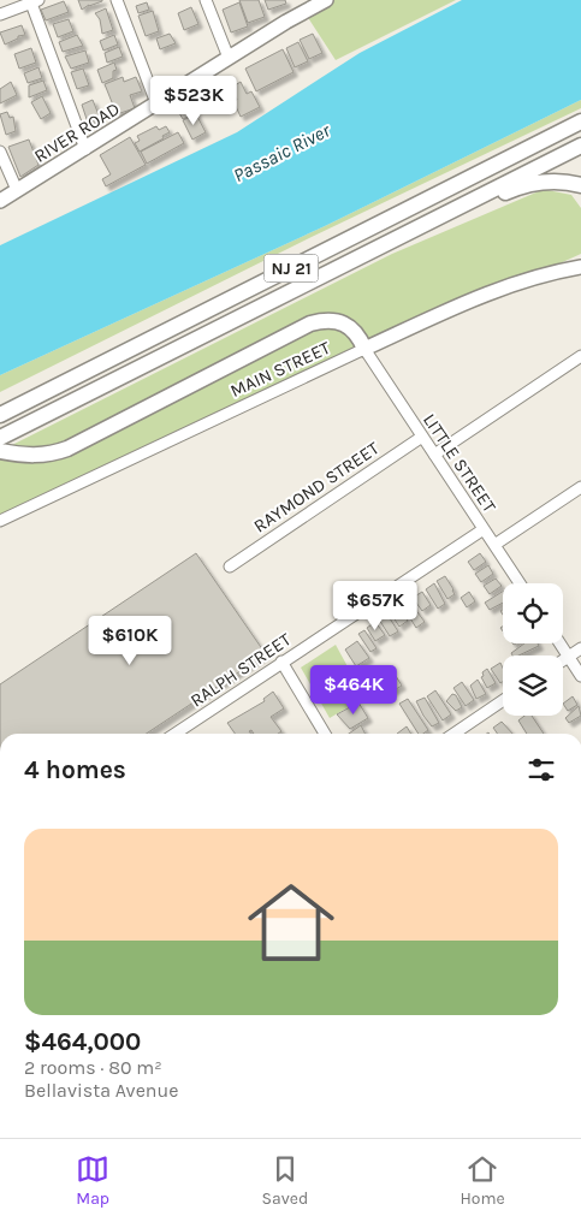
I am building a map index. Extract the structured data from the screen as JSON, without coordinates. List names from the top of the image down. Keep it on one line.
{"streets":{"highway":["NJ 21"],"main road":["RIVER ROAD","MAIN STREET"],"street":["LITTLE STREET","RAYMOND STREET","RALPH STREET"]},"crossings":[["MAIN STREET","LITTLE STREET"],["LITTLE STREET","RAYMOND STREET"],["LITTLE STREET","RALPH STREET"]],"water":["Passaic River"],"page":{"price":["$523K","$657K","$610K","$464K"],"heading":"4 homes","list":[{"name":"$464,000","note":"2 rooms · 80 m² · Bellavista Avenue"}],"tabs":["Map","Saved","Home"]}}
